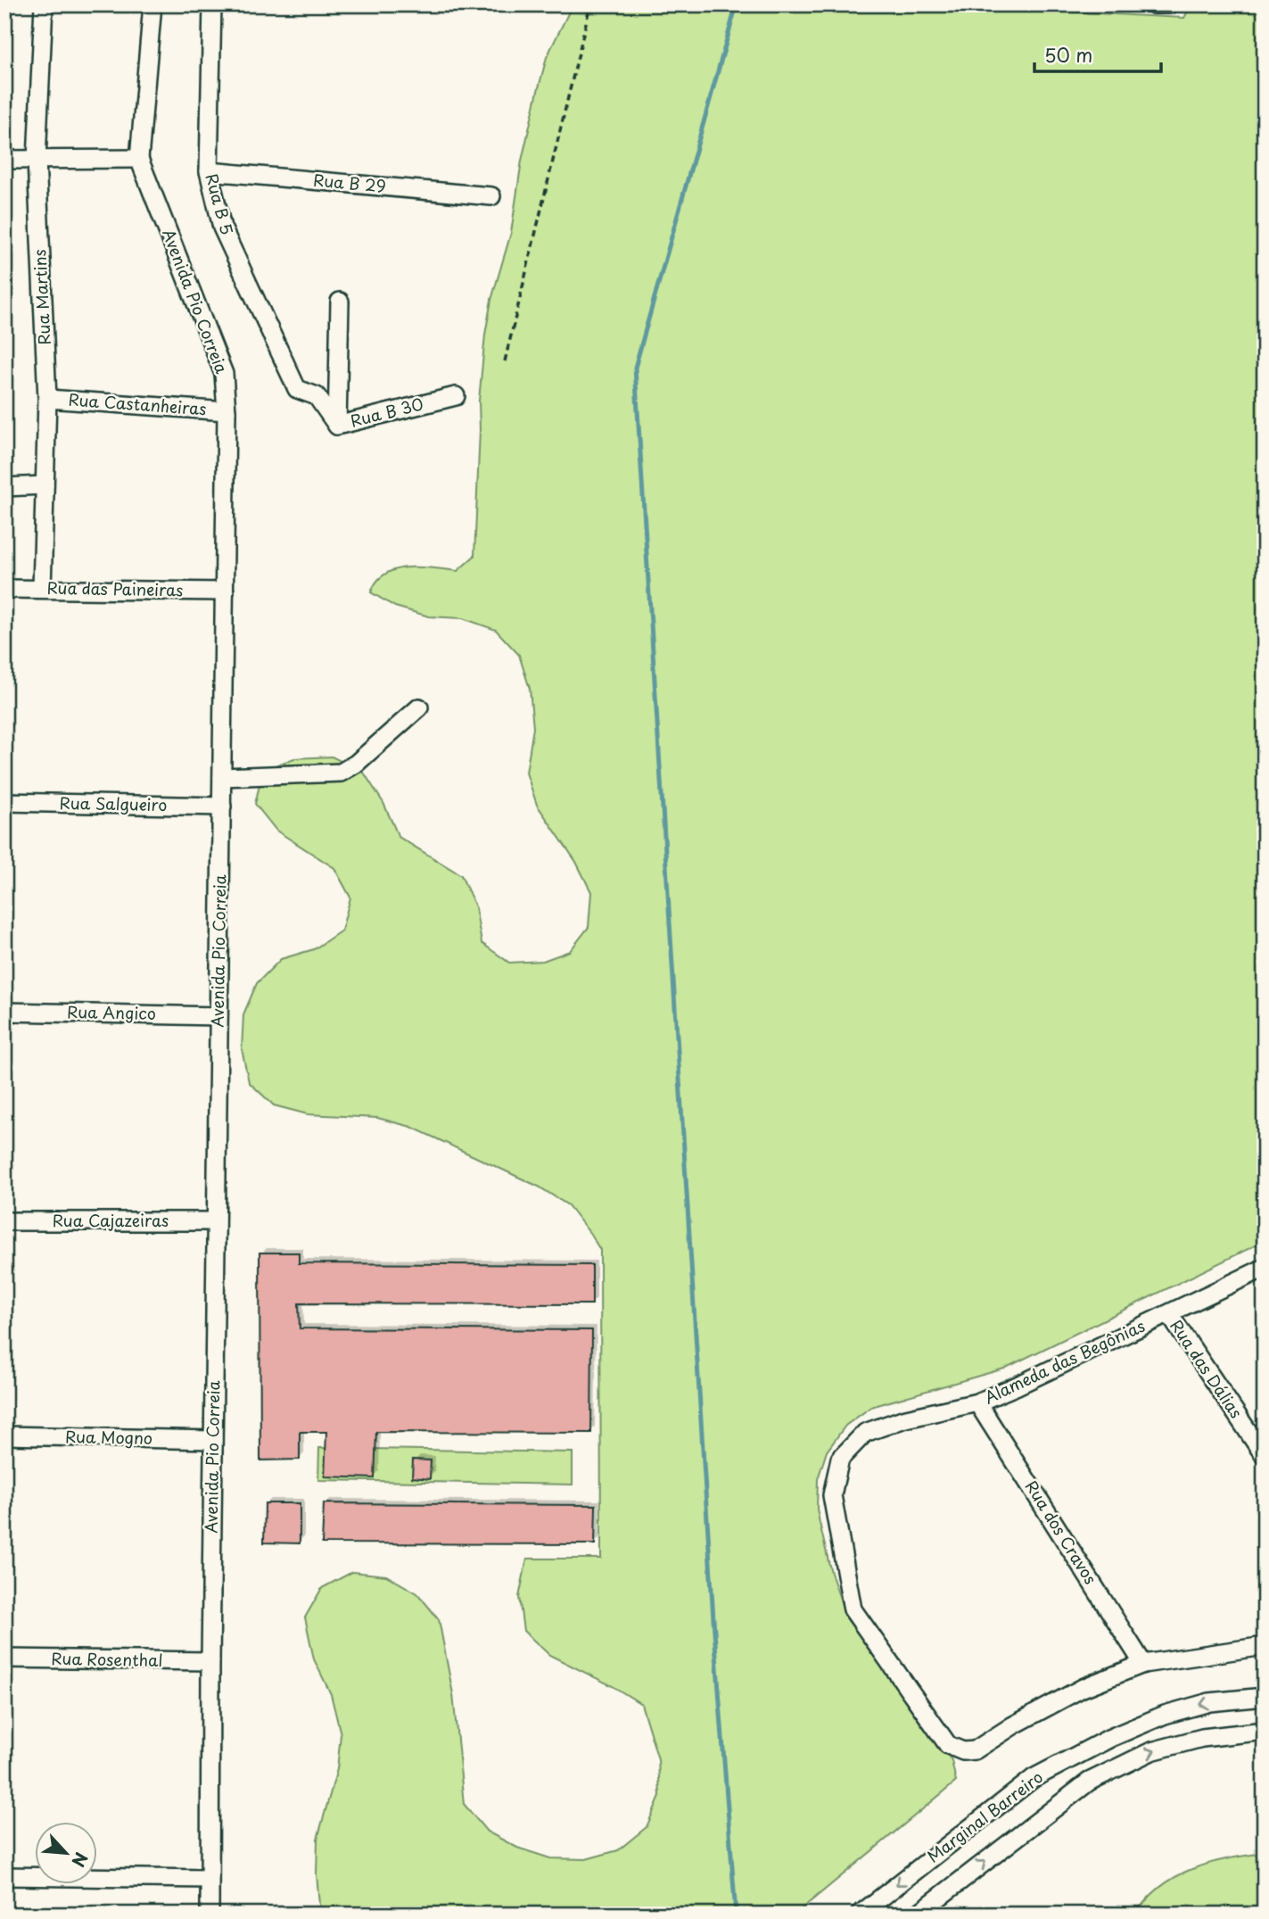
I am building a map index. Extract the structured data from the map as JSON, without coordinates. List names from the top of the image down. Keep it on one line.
{"streets":{"street":["Rua B 29","Rua B 5","Rua Martins","Avenida Pio Correia","Rua Castanheiras","Rua B 30","Rua das Paineiras","Rua Salgueiro","Rua Angico","Rua Cajazeiras","Alameda das Begônias","Rua das Dálias","Rua Mogno","Rua dos Cravos","Rua Rosenthal","Marginal Barreiro"]},"crossings":[["Rua B 29","Rua B 5"],["Rua B 5","Rua B 30"],["Rua Martins","Rua Castanheiras"],["Rua Martins","Rua das Paineiras"],["Avenida Pio Correia","Rua Castanheiras"],["Avenida Pio Correia","Rua das Paineiras"],["Avenida Pio Correia","Rua Salgueiro"],["Avenida Pio Correia","Rua Angico"],["Avenida Pio Correia","Rua Cajazeiras"],["Avenida Pio Correia","Rua Mogno"],["Avenida Pio Correia","Rua Rosenthal"],["Alameda das Begônias","Rua das Dálias"],["Alameda das Begônias","Rua dos Cravos"]],"scale_bar":"50 m","north":"bottom right"}
